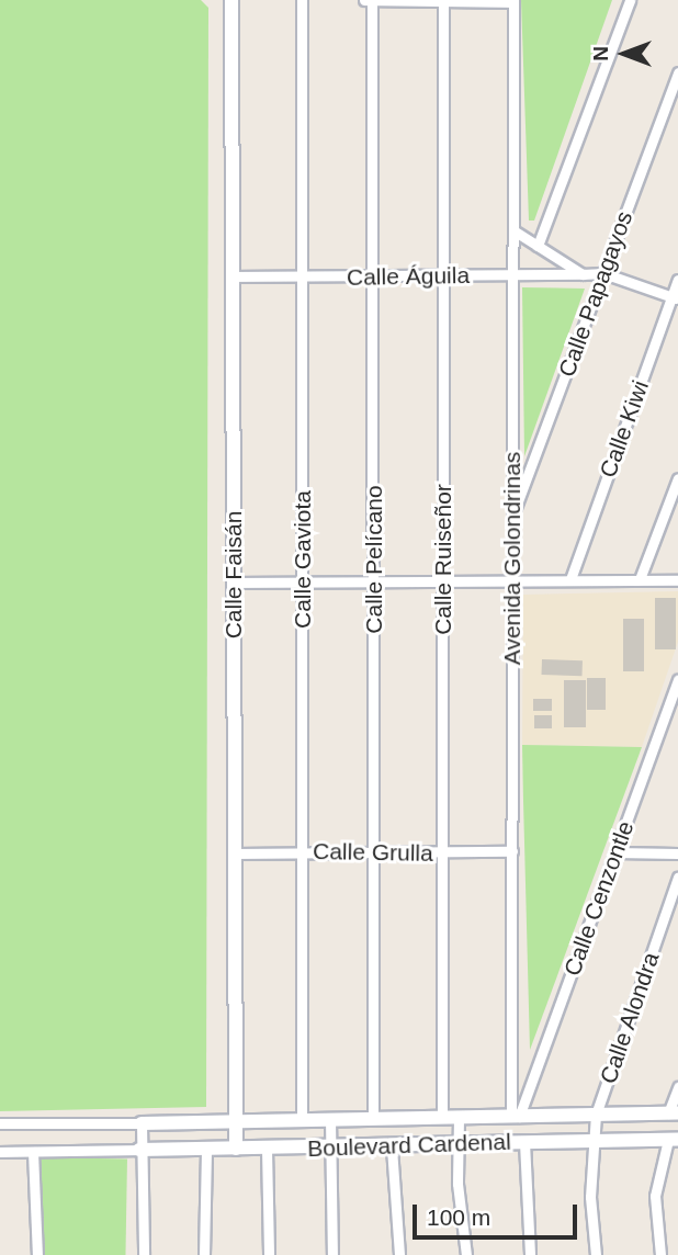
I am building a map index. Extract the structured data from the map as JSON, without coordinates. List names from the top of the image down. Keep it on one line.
{"streets":{"street":["Calle Águila","Calle Papagayos","Calle Kiwi","Avenida Golondrinas","Calle Gaviota","Calle Pelícano","Calle Ruiseñor","Calle Faisán","Calle Grulla","Calle Cenzontle","Calle Alondra","Boulevard Cardenal"]},"crossings":[["Calle Águila","Calle Papagayos"],["Calle Águila","Calle Kiwi"],["Calle Águila","Avenida Golondrinas"],["Calle Águila","Calle Gaviota"],["Calle Águila","Calle Pelícano"],["Calle Águila","Calle Ruiseñor"],["Calle Águila","Calle Faisán"],["Calle Papagayos","Avenida Golondrinas"],["Avenida Golondrinas","Calle Grulla"],["Avenida Golondrinas","Calle Cenzontle"],["Avenida Golondrinas","Boulevard Cardenal"],["Calle Gaviota","Calle Grulla"],["Calle Gaviota","Boulevard Cardenal"],["Calle Pelícano","Calle Grulla"],["Calle Pelícano","Boulevard Cardenal"],["Calle Ruiseñor","Calle Grulla"],["Calle Ruiseñor","Boulevard Cardenal"],["Calle Faisán","Calle Grulla"],["Calle Faisán","Boulevard Cardenal"],["Calle Cenzontle","Boulevard Cardenal"],["Calle Alondra","Boulevard Cardenal"]],"scale_bar":"100 m","north":"left"}
